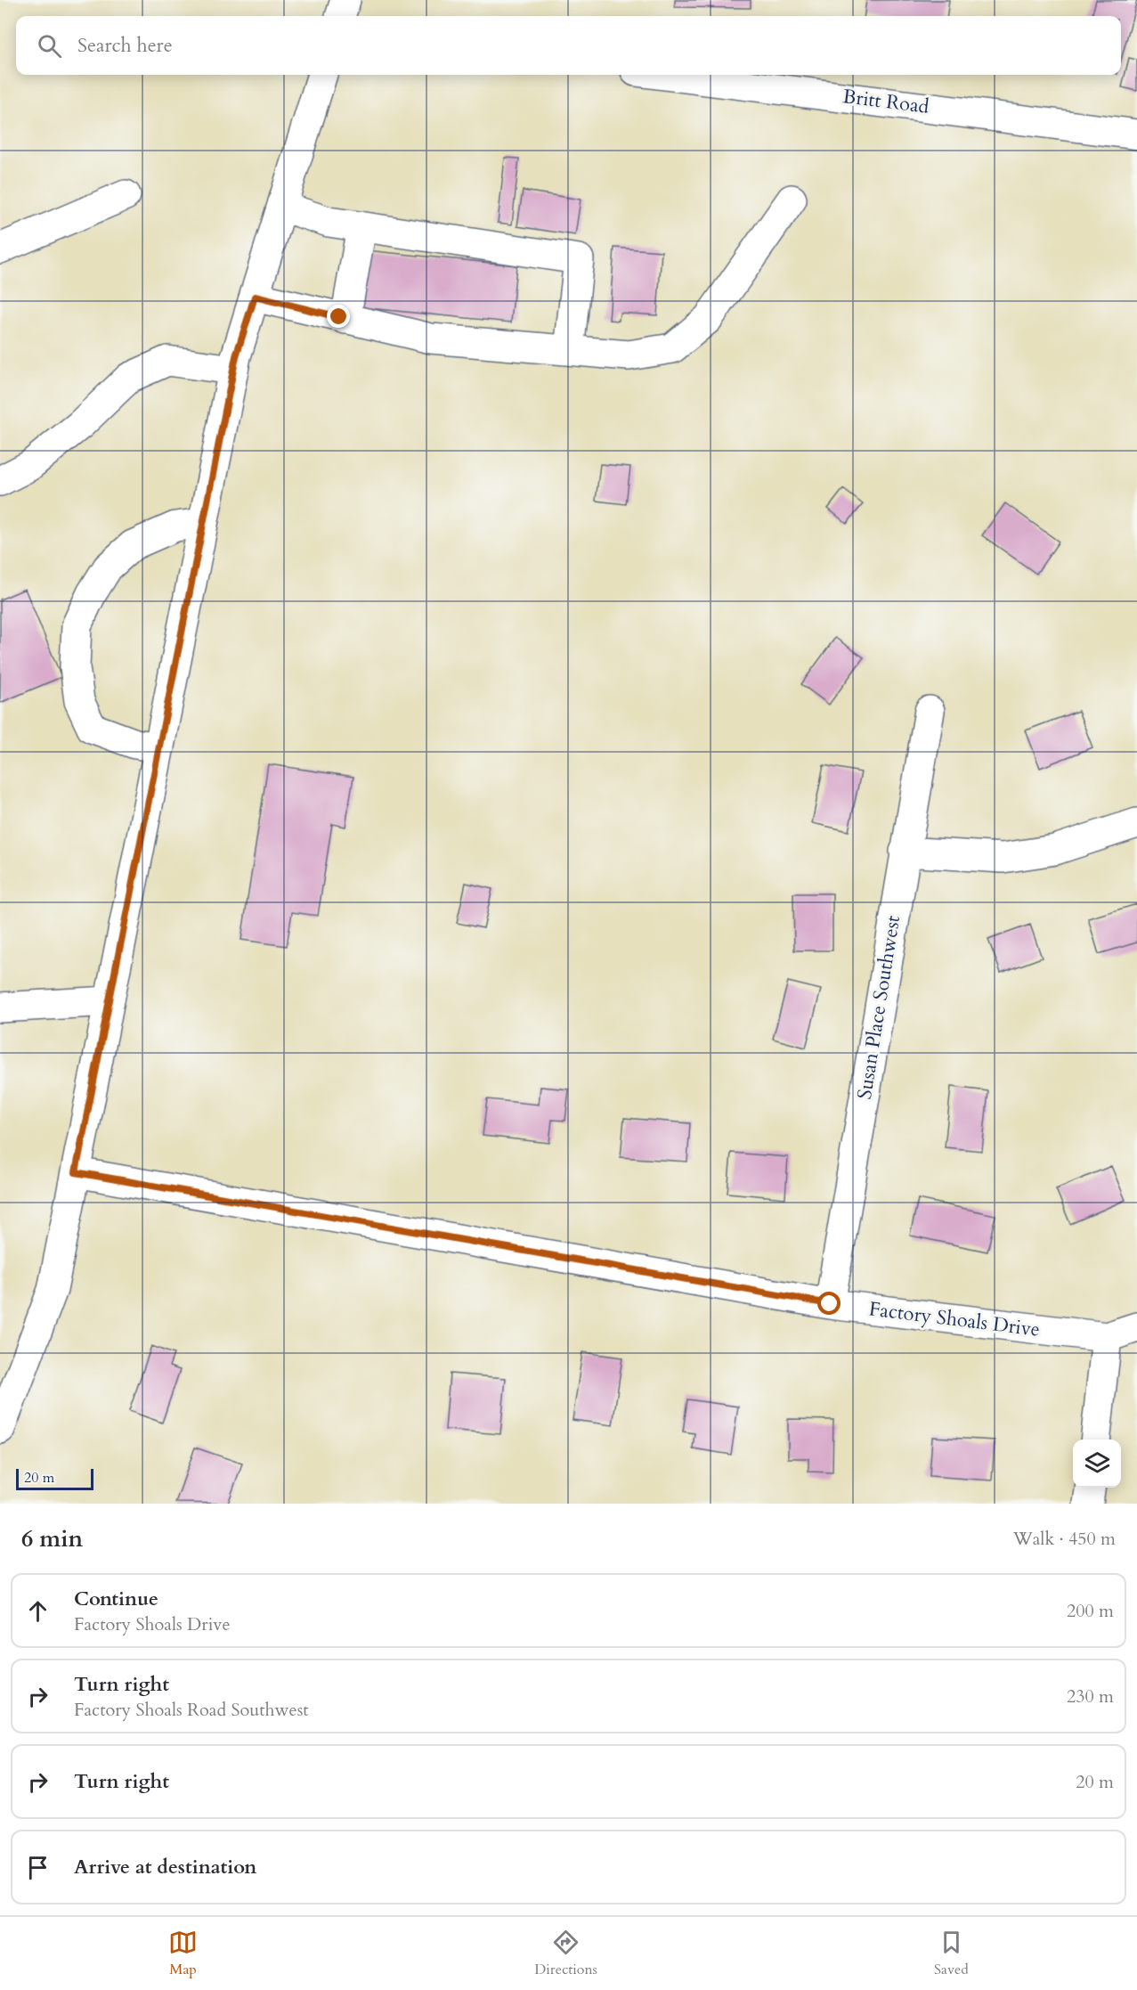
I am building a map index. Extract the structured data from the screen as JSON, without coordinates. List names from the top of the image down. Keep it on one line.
{"streets":{"street":["Britt Road","Susan Place Southwest","Factory Shoals Drive"]},"crossings":[["Susan Place Southwest","Factory Shoals Drive"]],"scale_bar":"20 m","page":{"search":"Search here","scale":"20 m","heading":["6 min","Walk · 450 m"],"list":[["Continue","Factory Shoals Drive","200 m"],["Turn right","Factory Shoals Road Southwest","230 m"],["Turn right","20 m"],"Arrive at destination"],"nav":["Map","Directions","Saved"]}}
